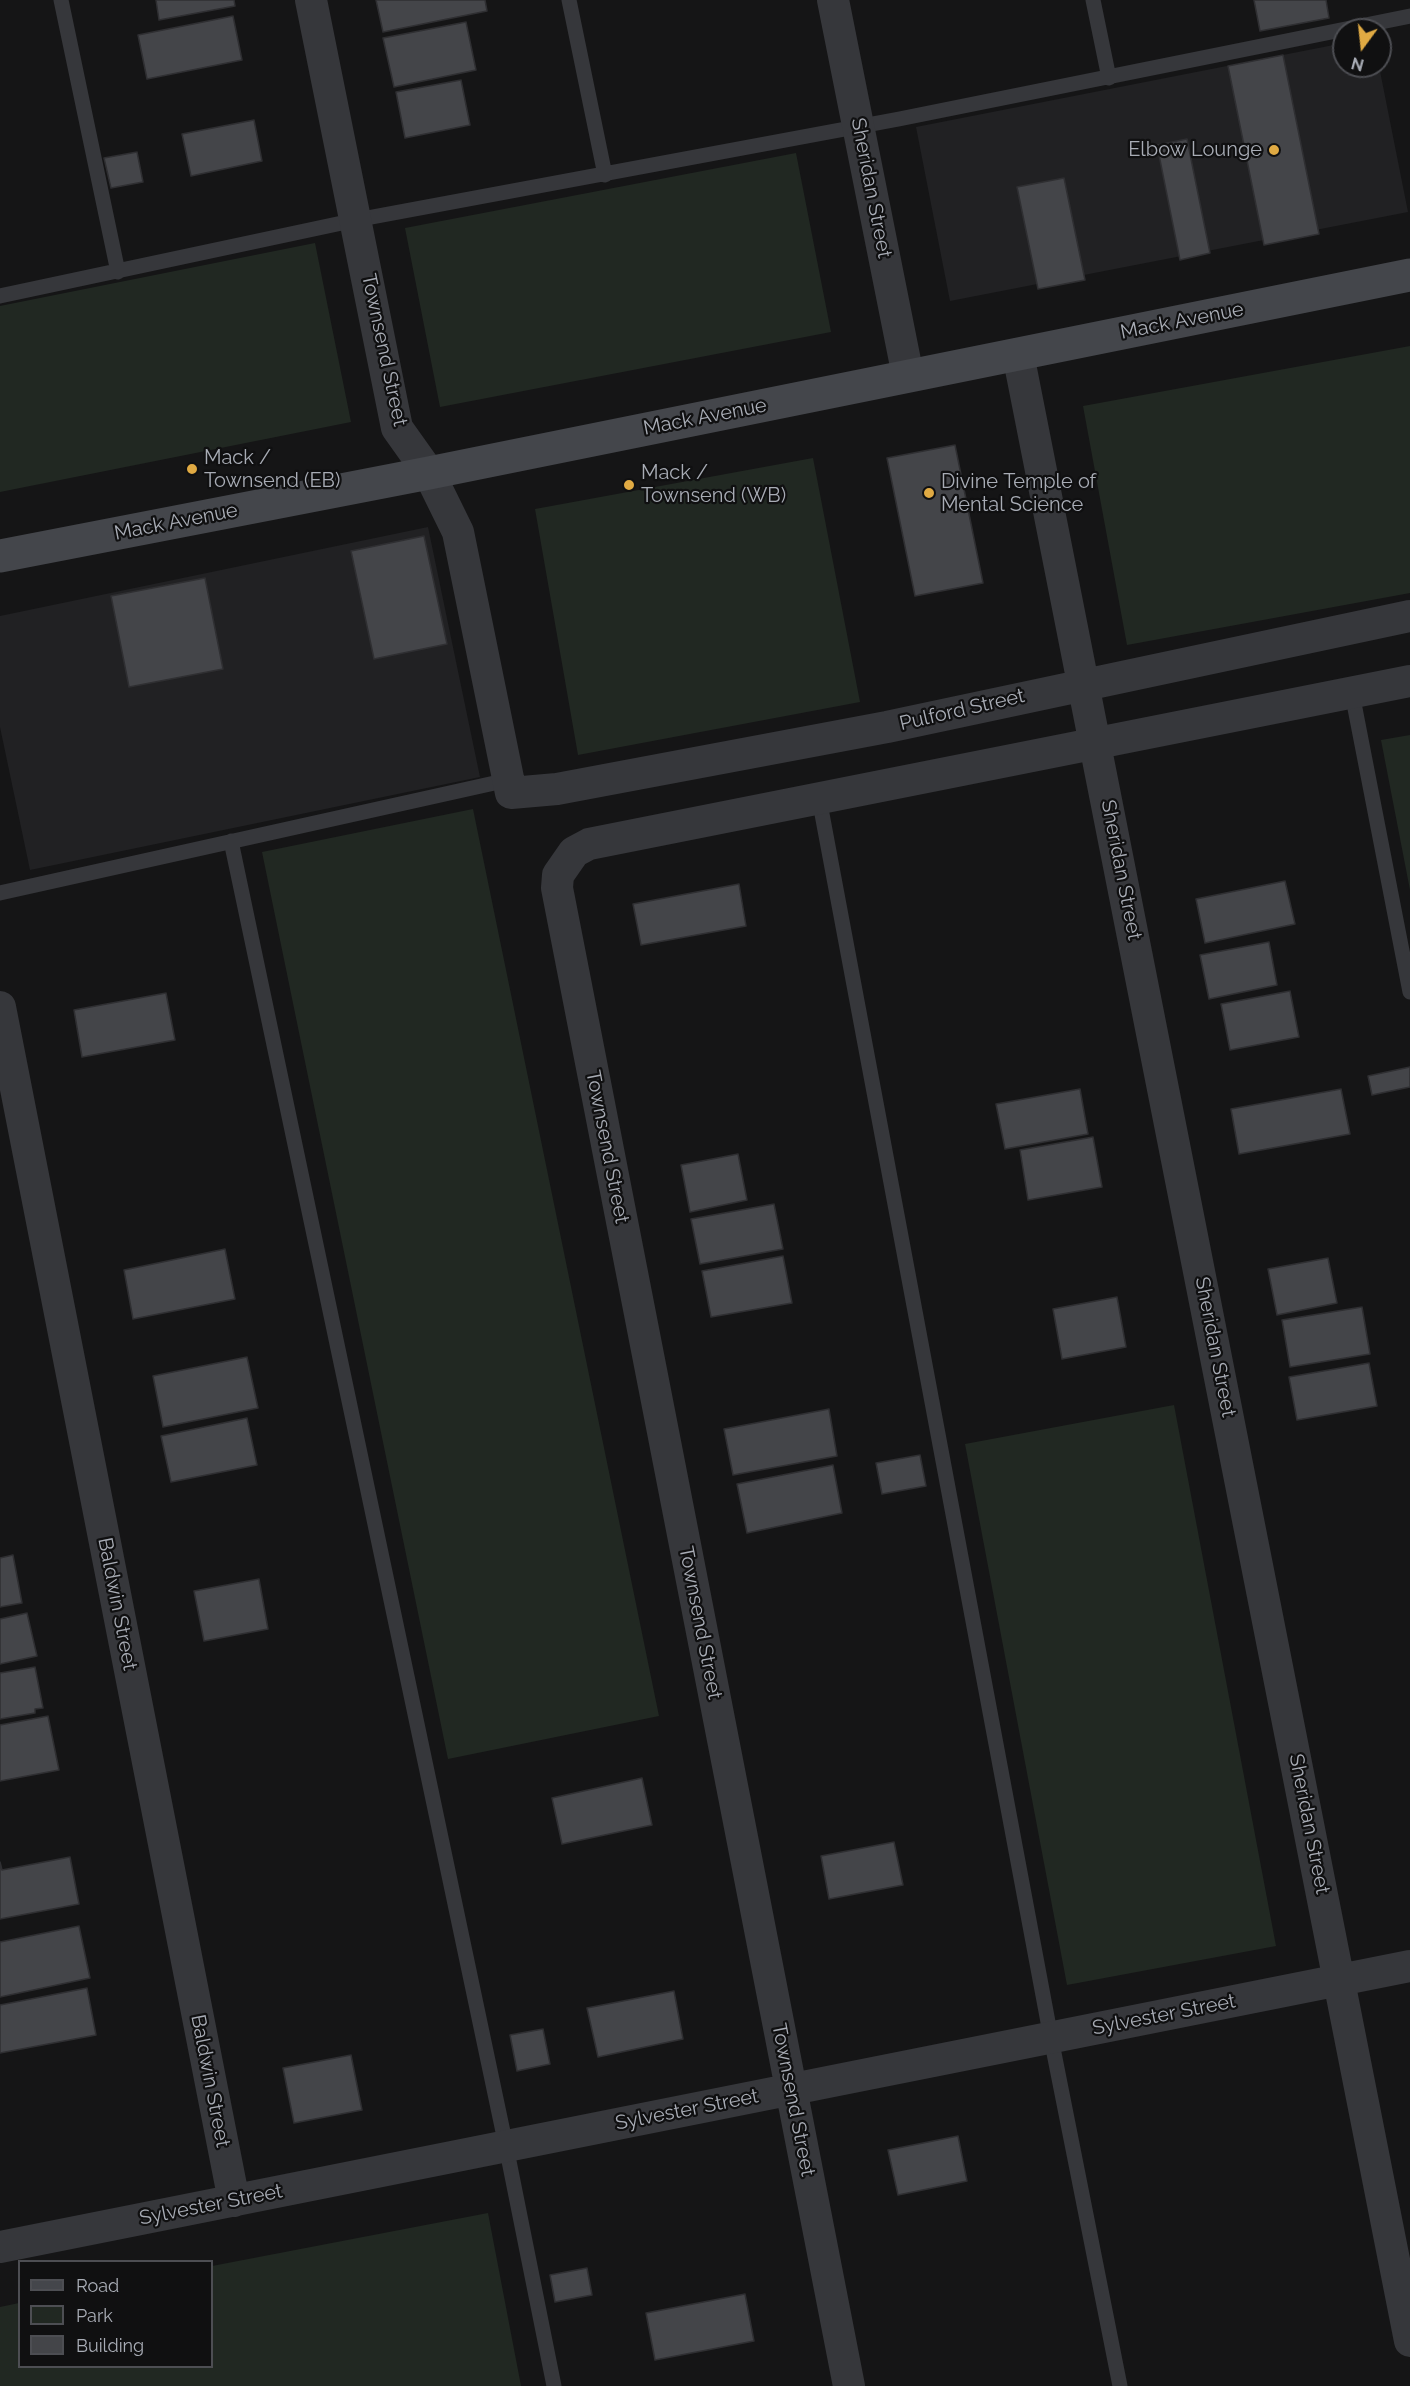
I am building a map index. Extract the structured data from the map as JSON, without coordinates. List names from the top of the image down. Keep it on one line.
{"streets":{"main road":["Mack Avenue"],"street":["Sheridan Street","Townsend Street","Pulford Street","Baldwin Street","Sylvester Street"]},"crossings":[["Sheridan Street","Mack Avenue"],["Sheridan Street","Pulford Street"],["Sheridan Street","Sylvester Street"],["Mack Avenue","Townsend Street"],["Townsend Street","Pulford Street"],["Townsend Street","Sylvester Street"],["Baldwin Street","Sylvester Street"]],"places":["Elbow Lounge","Mack / Townsend (EB)","Mack / Townsend (WB)","Divine Temple of Mental Science"],"legend":["Road","Park","Building"],"north":"bottom"}
